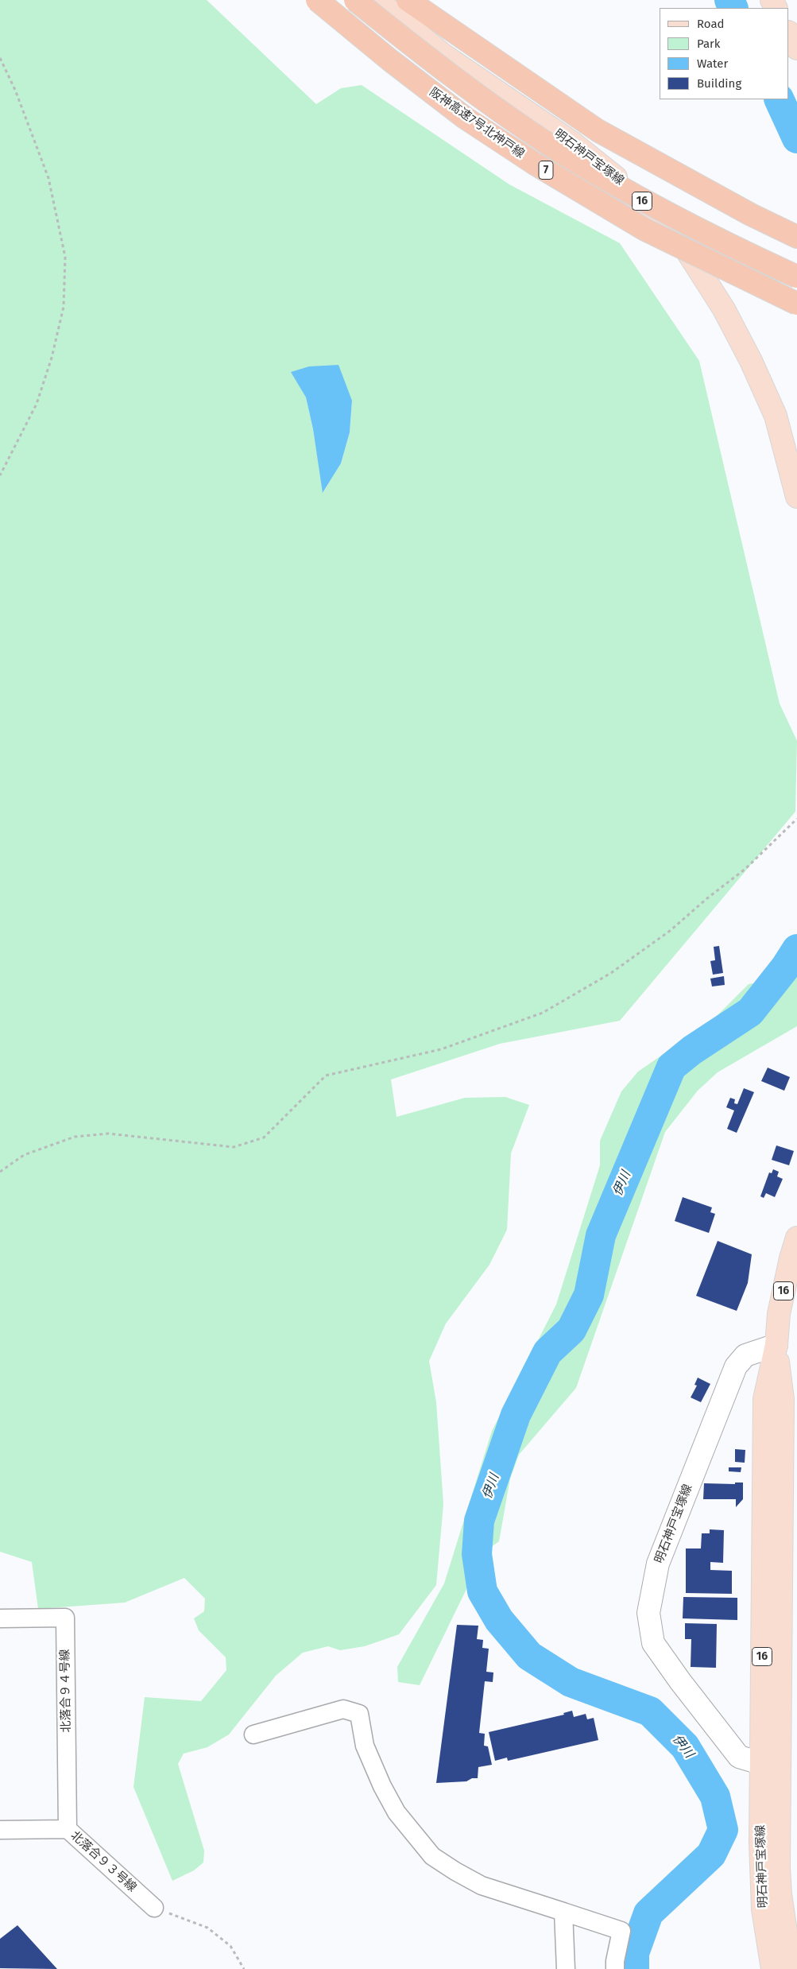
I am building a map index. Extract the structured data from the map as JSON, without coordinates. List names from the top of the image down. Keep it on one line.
{"streets":{"highway":["阪神高速7号北神戸線","7"],"main road":["明石神戸宝塚線","16"],"street":["北落合９４号線","北落合９３号線"]},"crossings":[["北落合９４号線","北落合９３号線"]],"water":["伊川"],"legend":["Road","Park","Water","Building"]}
